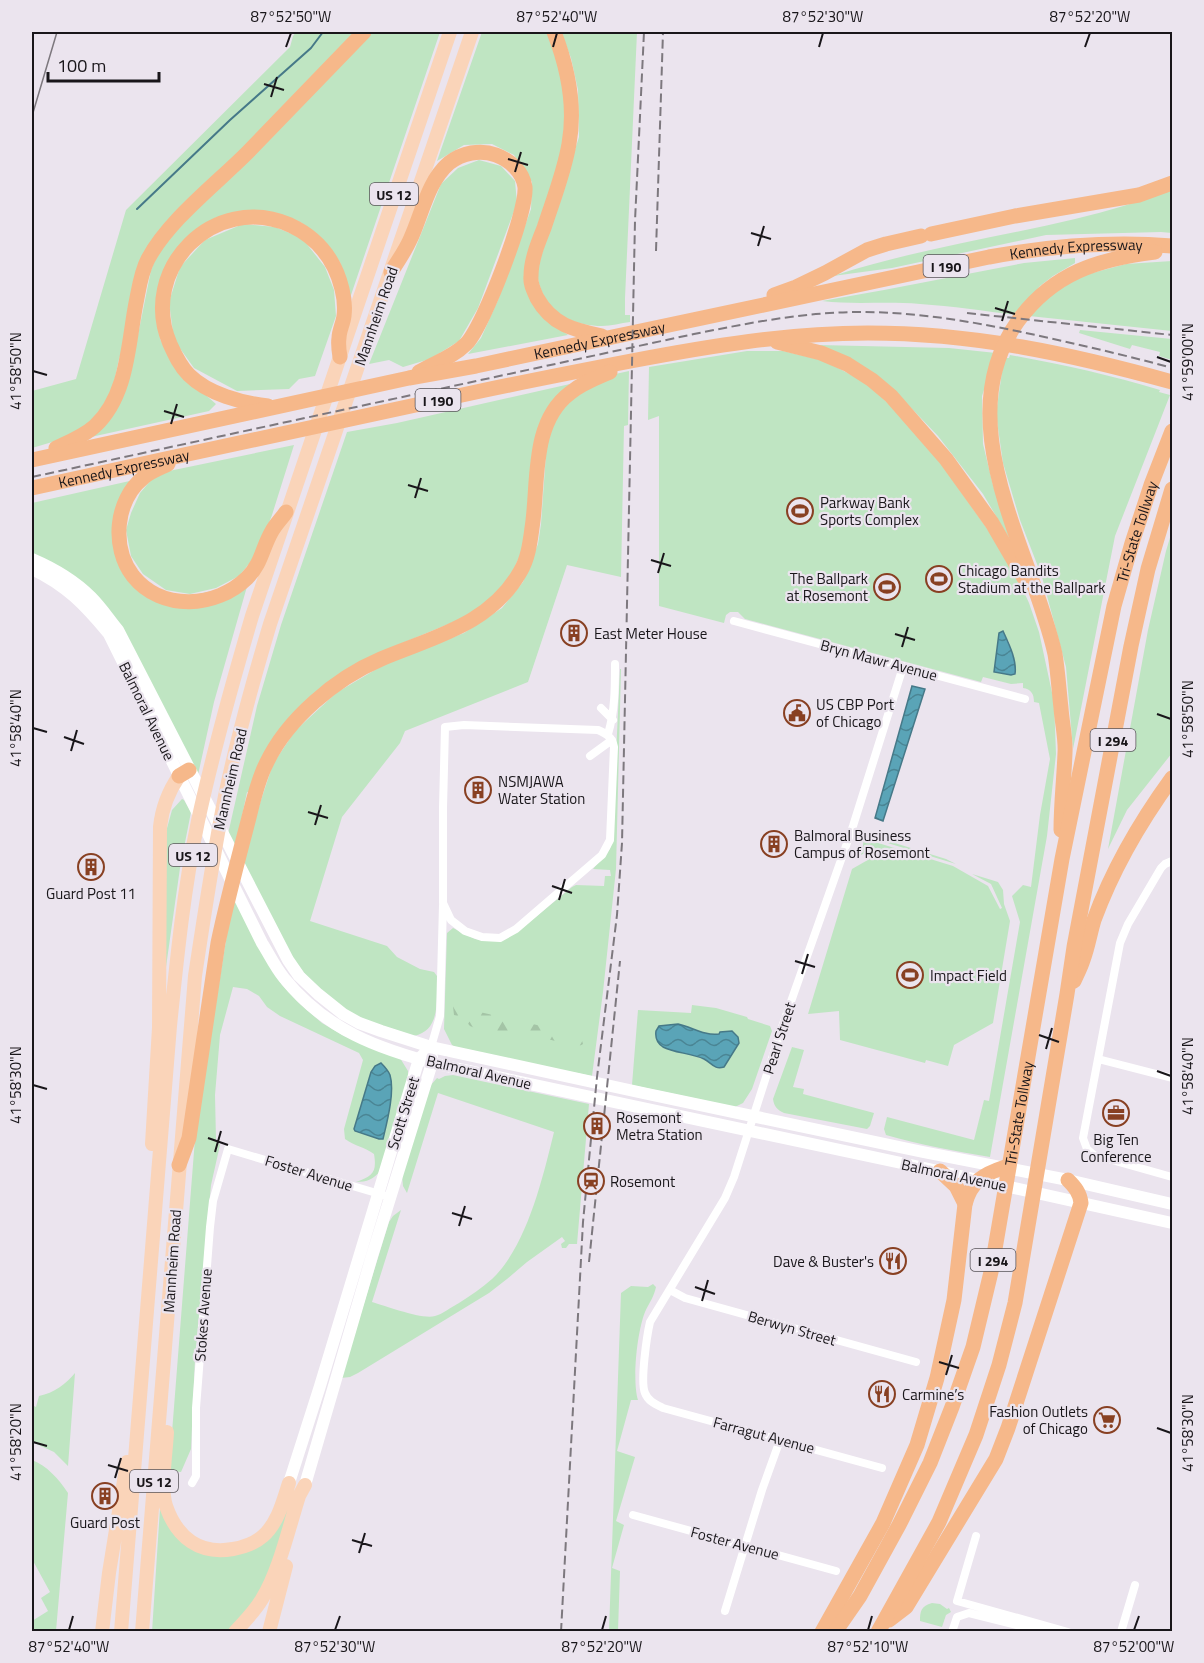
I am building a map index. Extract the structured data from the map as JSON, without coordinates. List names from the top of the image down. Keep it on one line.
{"streets":{"highway":["Kennedy Expressway","I 190","Tri-State Tollway","I 294"],"main road":["US 12","Mannheim Road"],"street":["Bryn Mawr Avenue","Balmoral Avenue","Pearl Street","Scott Street","Foster Avenue","Stokes Avenue","Berwyn Street","Farragut Avenue"]},"crossings":[["Bryn Mawr Avenue","Pearl Street"],["Balmoral Avenue","Pearl Street"],["Balmoral Avenue","Scott Street"],["Pearl Street","Berwyn Street"],["Pearl Street","Farragut Avenue"],["Scott Street","Foster Avenue"],["Foster Avenue","Stokes Avenue"]],"places":{"sports":["Parkway Bank Sports Complex","Chicago Bandits Stadium at the Ballpark","The Ballpark at Rosemont","Impact Field"],"building":["East Meter House","NSMJAWA Water Station","Balmoral Business Campus of Rosemont","Guard Post 11","Rosemont Metra Station","Guard Post"],"public building":["US CBP Port of Chicago"],"office":["Big Ten Conference"],"station":["Rosemont"],"restaurant":["Dave & Buster's","Carmine’s"],"supermarket":["Fashion Outlets of Chicago"]},"scale_bar":"100 m","coordinates":["87°52'50\"W","87°52'40\"W","87°52'30\"W","87°52'20\"W","41°59'00\"N","41°58'50\"N","41°58'40\"N","41°58'30\"N","41°58'20\"N","87°52'10\"W","87°52'00\"W"]}
